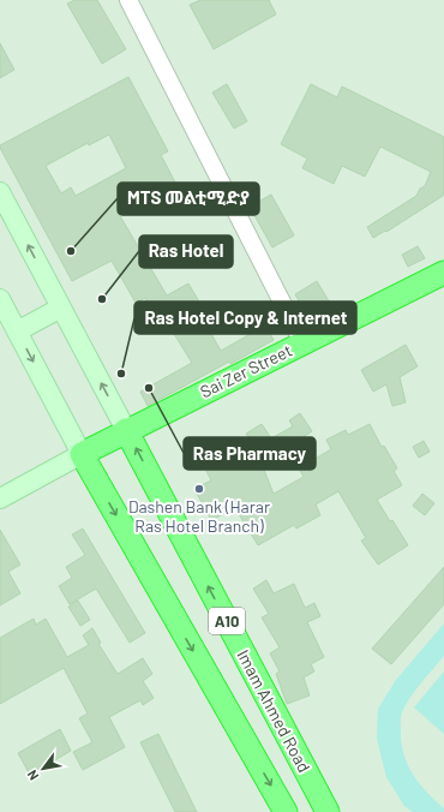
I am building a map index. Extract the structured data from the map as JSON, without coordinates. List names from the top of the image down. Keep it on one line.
{"streets":{"highway":["Sai Zer Street","A10","Imam Ahmed Road"]},"crossings":[["Sai Zer Street","A10"],["Sai Zer Street","Imam Ahmed Road"]],"places":["MTS መልቲሚድያ","Ras Hotel","Ras Hotel Copy & Internet","Ras Pharmacy","Dashen Bank (Harar Ras Hotel Branch)"],"north":"bottom left"}
